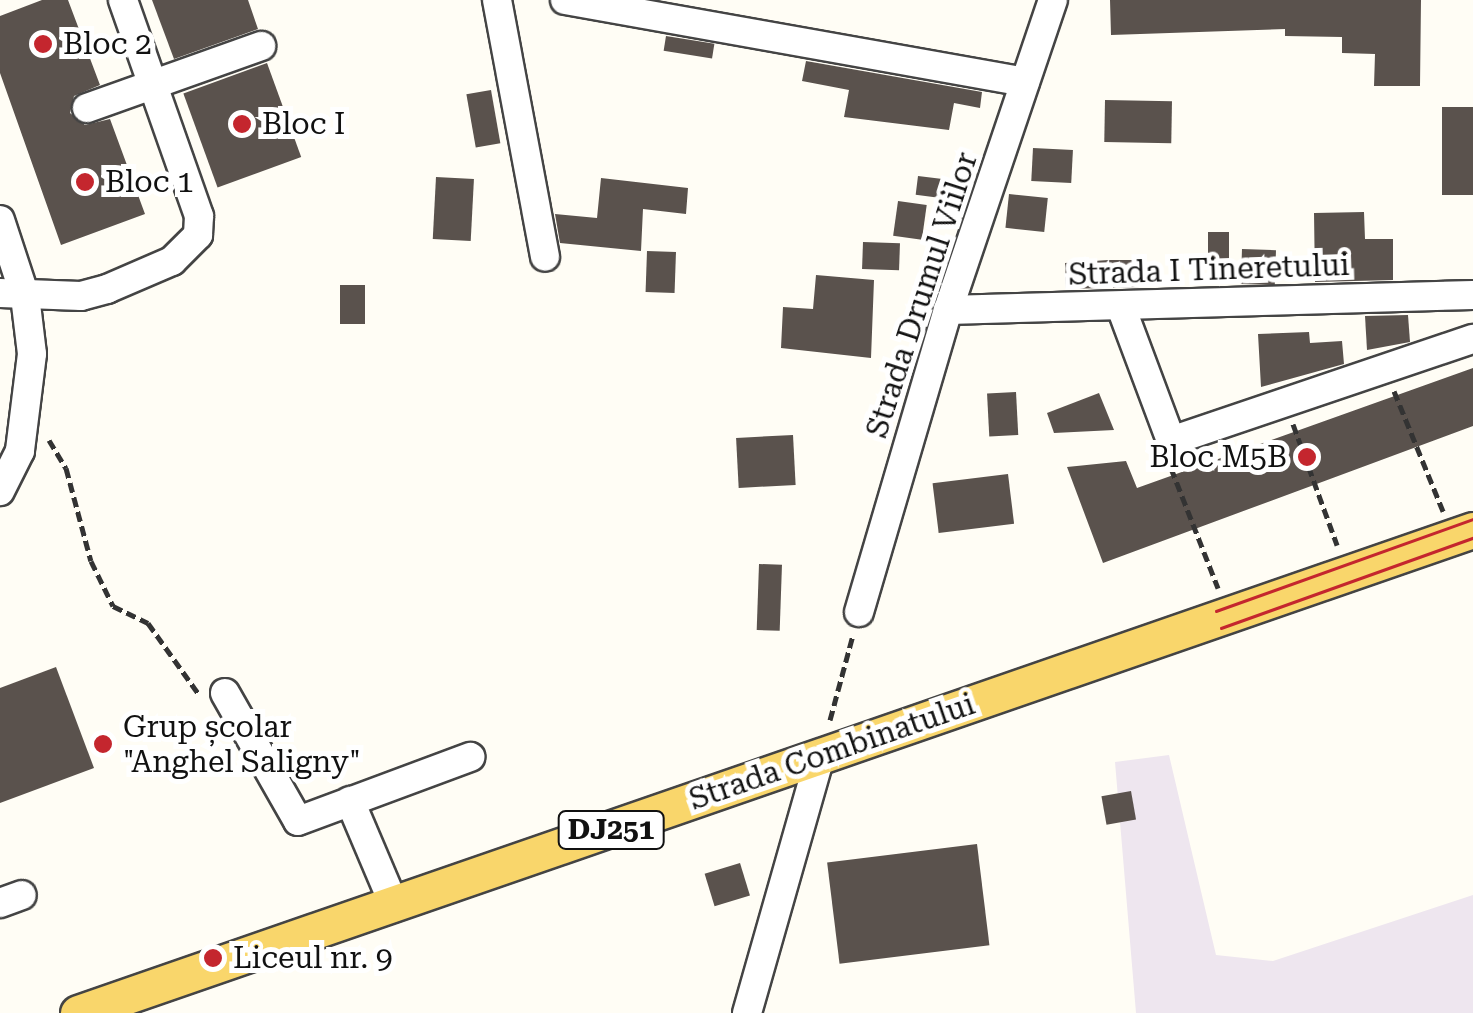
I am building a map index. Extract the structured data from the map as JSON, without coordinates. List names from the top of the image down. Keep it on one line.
{"streets":{"main road":["Strada Combinatului","DJ251"],"street":["Strada I Tineretului","Strada Drumul Viilor"]},"crossings":[["Strada I Tineretului","Strada Drumul Viilor"]],"places":["Bloc 2","Bloc I","Bloc 1","Bloc M5B","Grup școlar \"Anghel Saligny\"","Liceul nr. 9"]}
